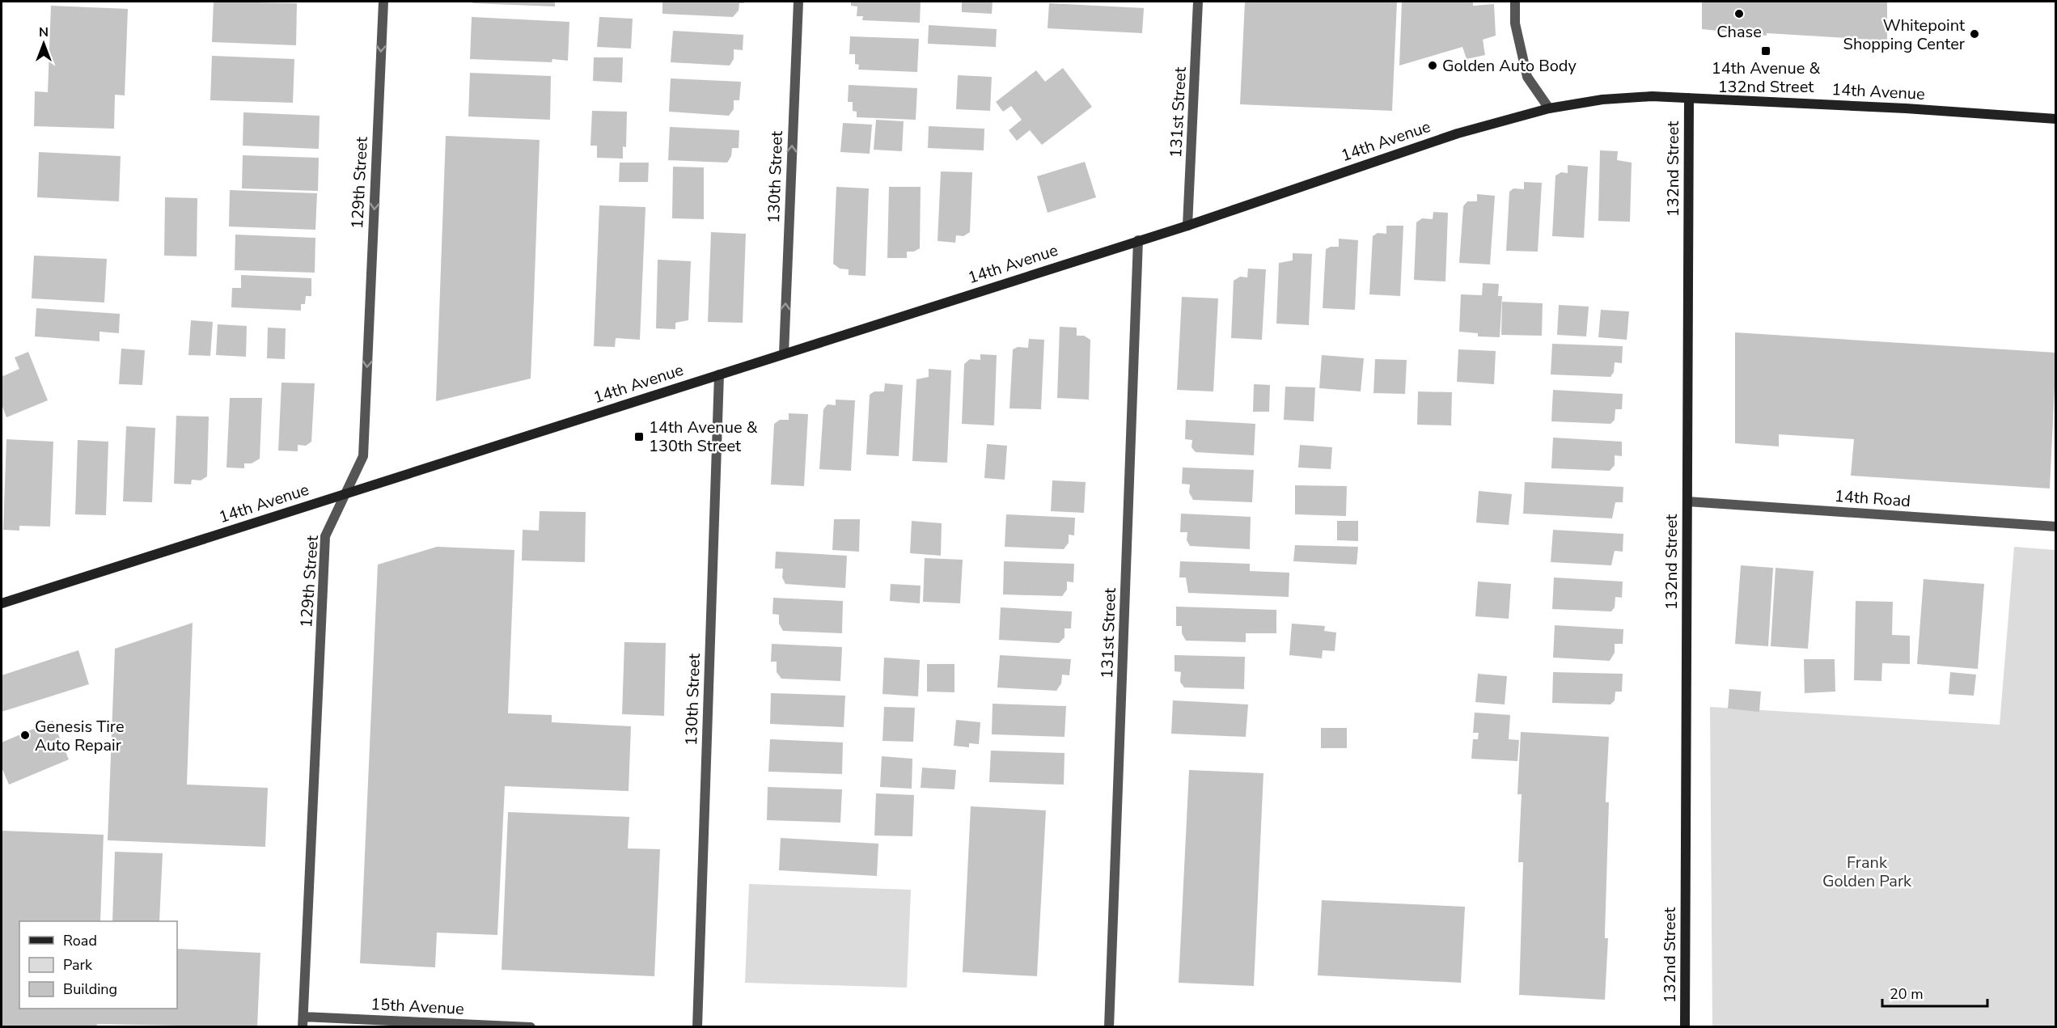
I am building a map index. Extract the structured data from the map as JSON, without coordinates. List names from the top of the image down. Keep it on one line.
{"streets":{"street":["14th Avenue","131st Street","132nd Street","130th Street","129th Street","14th Road","15th Avenue"]},"crossings":[["14th Avenue","131st Street"],["14th Avenue","132nd Street"],["14th Avenue","130th Street"],["14th Avenue","129th Street"],["132nd Street","14th Road"],["129th Street","15th Avenue"]],"one_way":["130th Street","129th Street"],"parks":["Frank Golden Park"],"places":{"other":["Chase","Whitepoint Shopping Center","Golden Auto Body","Genesis Tire Auto Repair"],"transit":["14th Avenue & 132nd Street","14th Avenue & 130th Street"]},"legend":["Road","Park","Building"],"scale_bar":"20 m","north":"top"}
